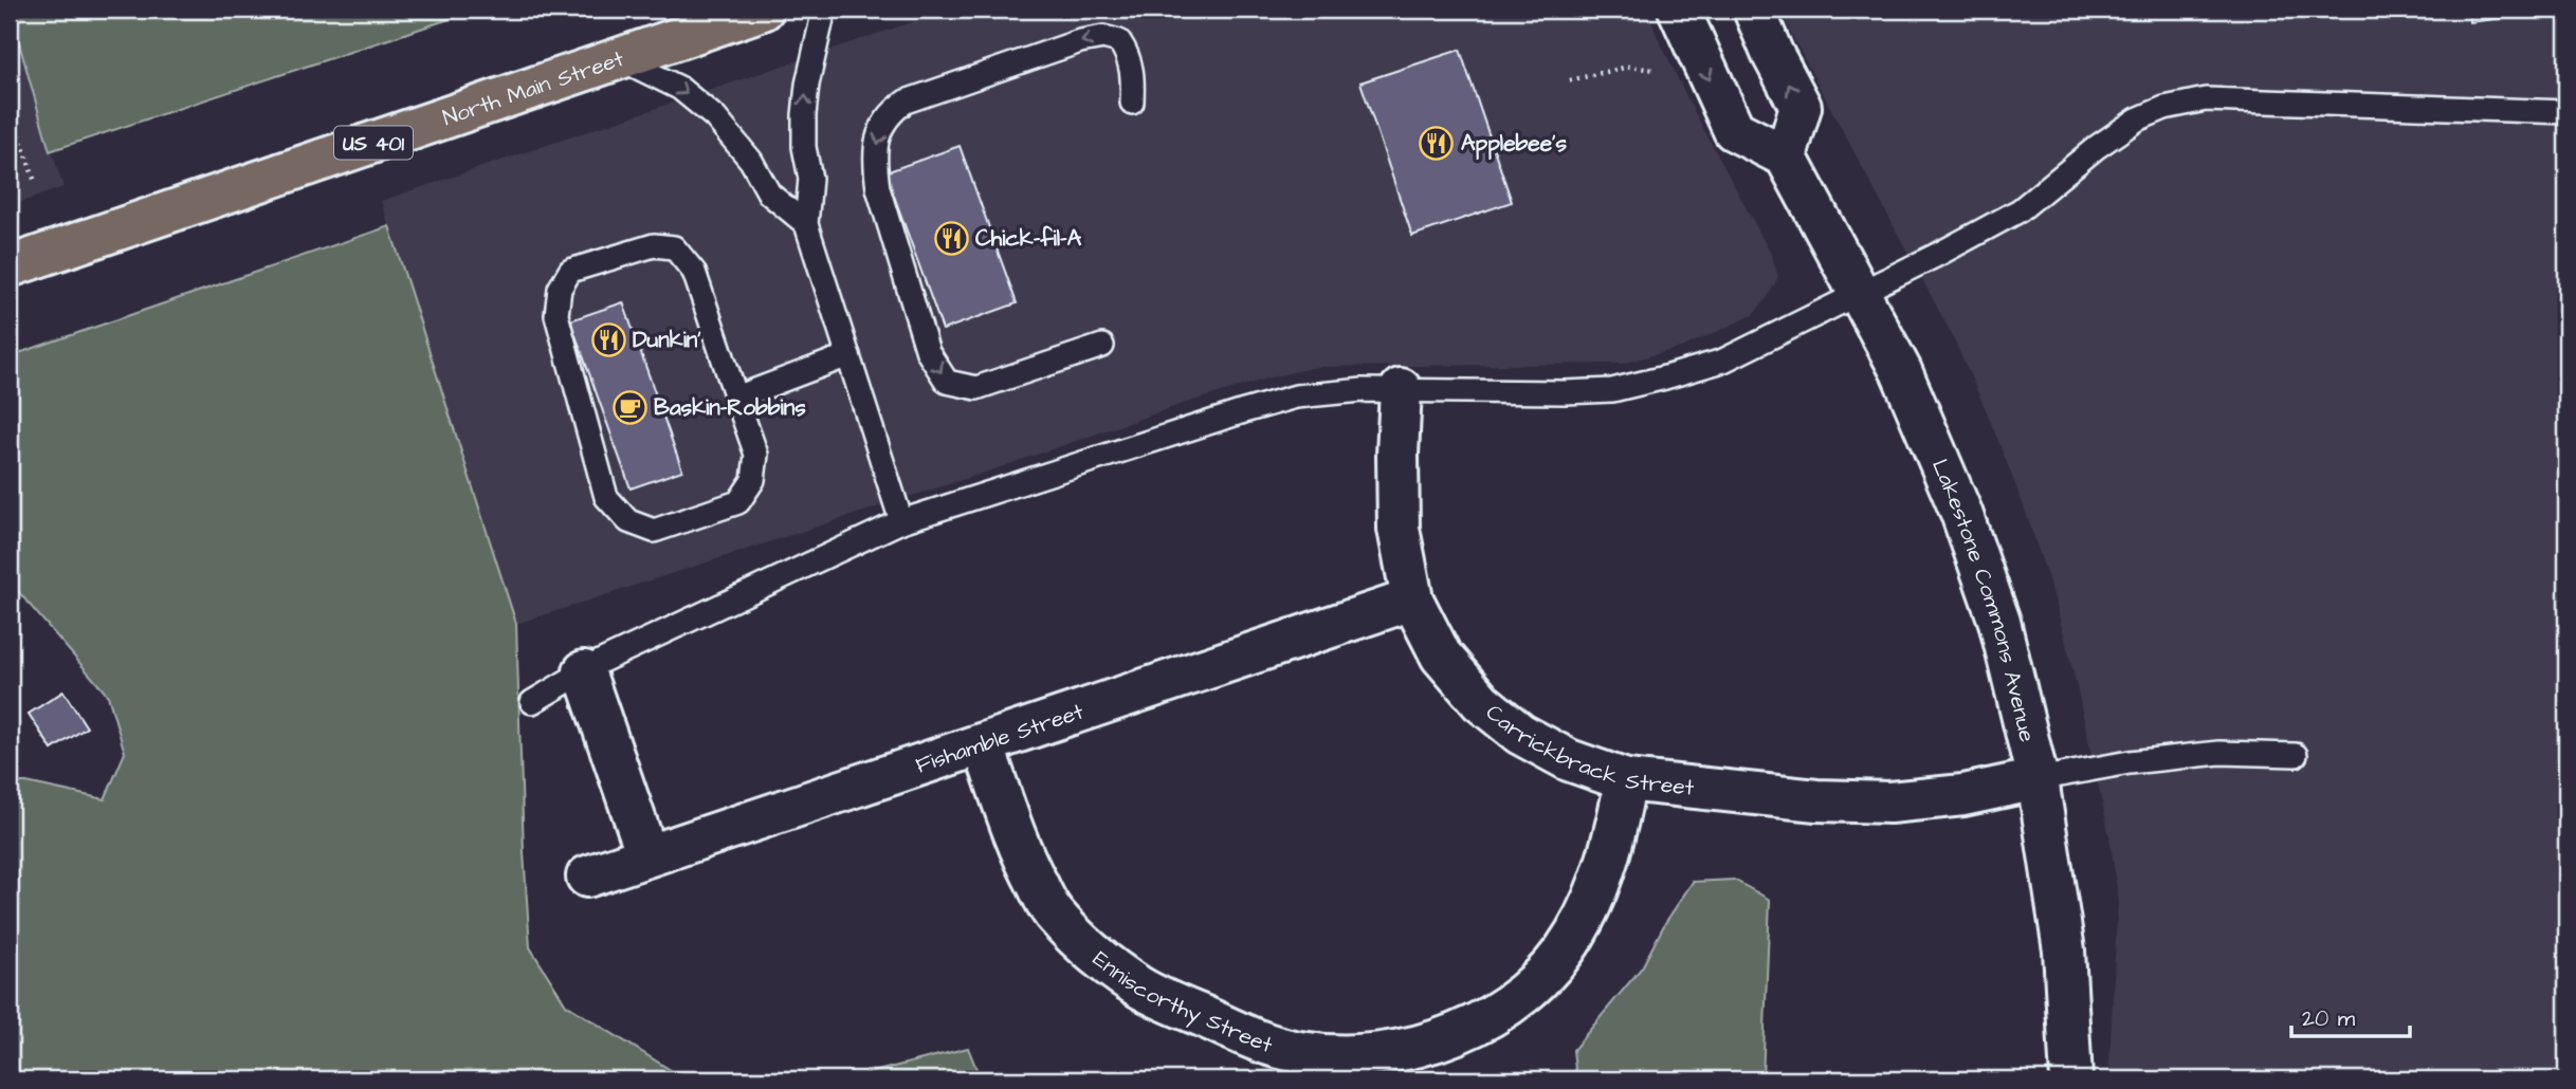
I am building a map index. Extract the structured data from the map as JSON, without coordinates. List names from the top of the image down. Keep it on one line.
{"streets":{"highway":["North Main Street","US 401"],"street":["Lakestone Commons Avenue","Fishamble Street","Carrickbrack Street","Enniscorthy Street"]},"crossings":[["Lakestone Commons Avenue","Carrickbrack Street"],["Fishamble Street","Carrickbrack Street"],["Fishamble Street","Enniscorthy Street"],["Carrickbrack Street","Enniscorthy Street"]],"places":{"restaurant":["Applebee's","Chick-fil-A","Dunkin'"],"cafe":["Baskin-Robbins"]},"scale_bar":"20 m"}
